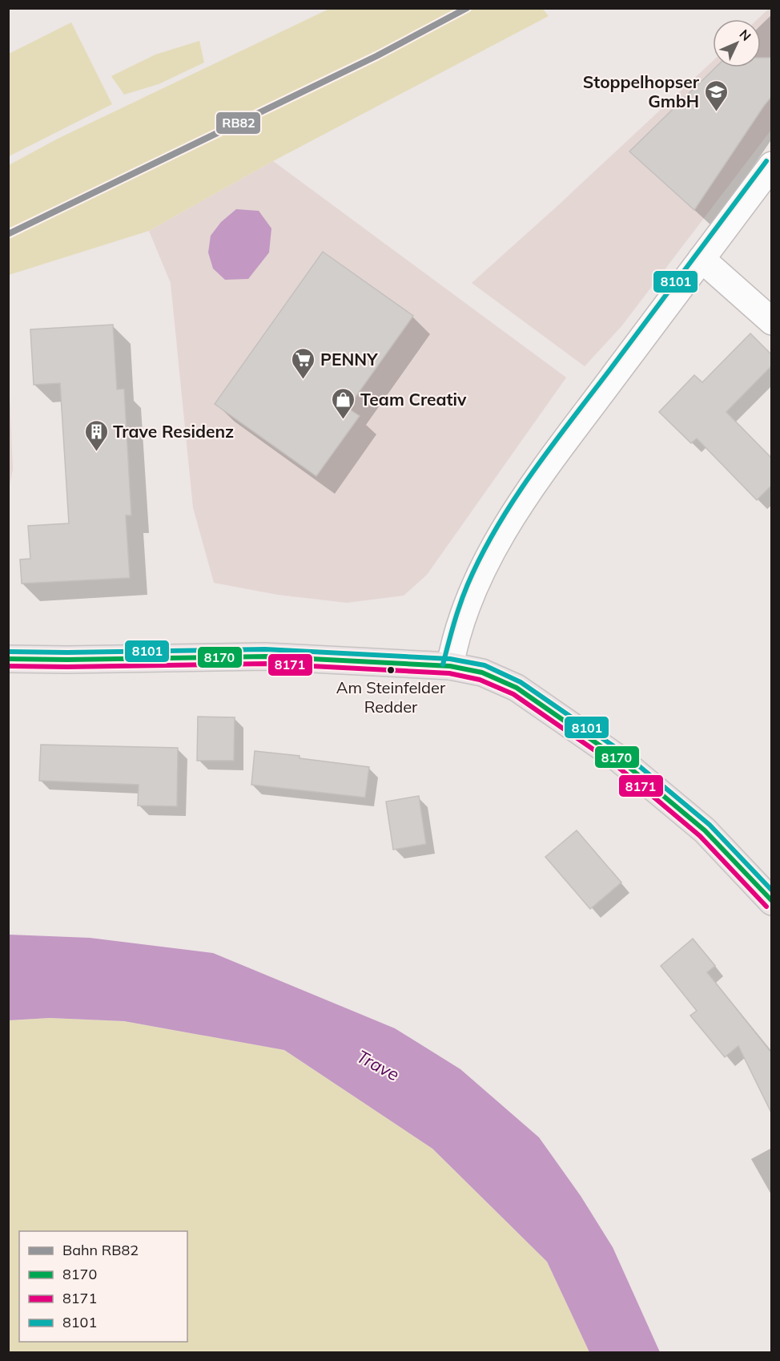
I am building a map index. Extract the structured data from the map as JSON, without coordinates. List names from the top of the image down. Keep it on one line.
{"water":["Trave"],"places":{"school or university":["Stoppelhopser GmbH"],"supermarket":["PENNY"],"shop":["Team Creativ"],"building":["Trave Residenz"],"other":["Am Steinfelder Redder"]},"lines":["rail line RB82","transit line 8101","transit line 8170","transit line 8171"],"legend":["Bahn RB82","8170","8171","8101"],"north":"top right"}
